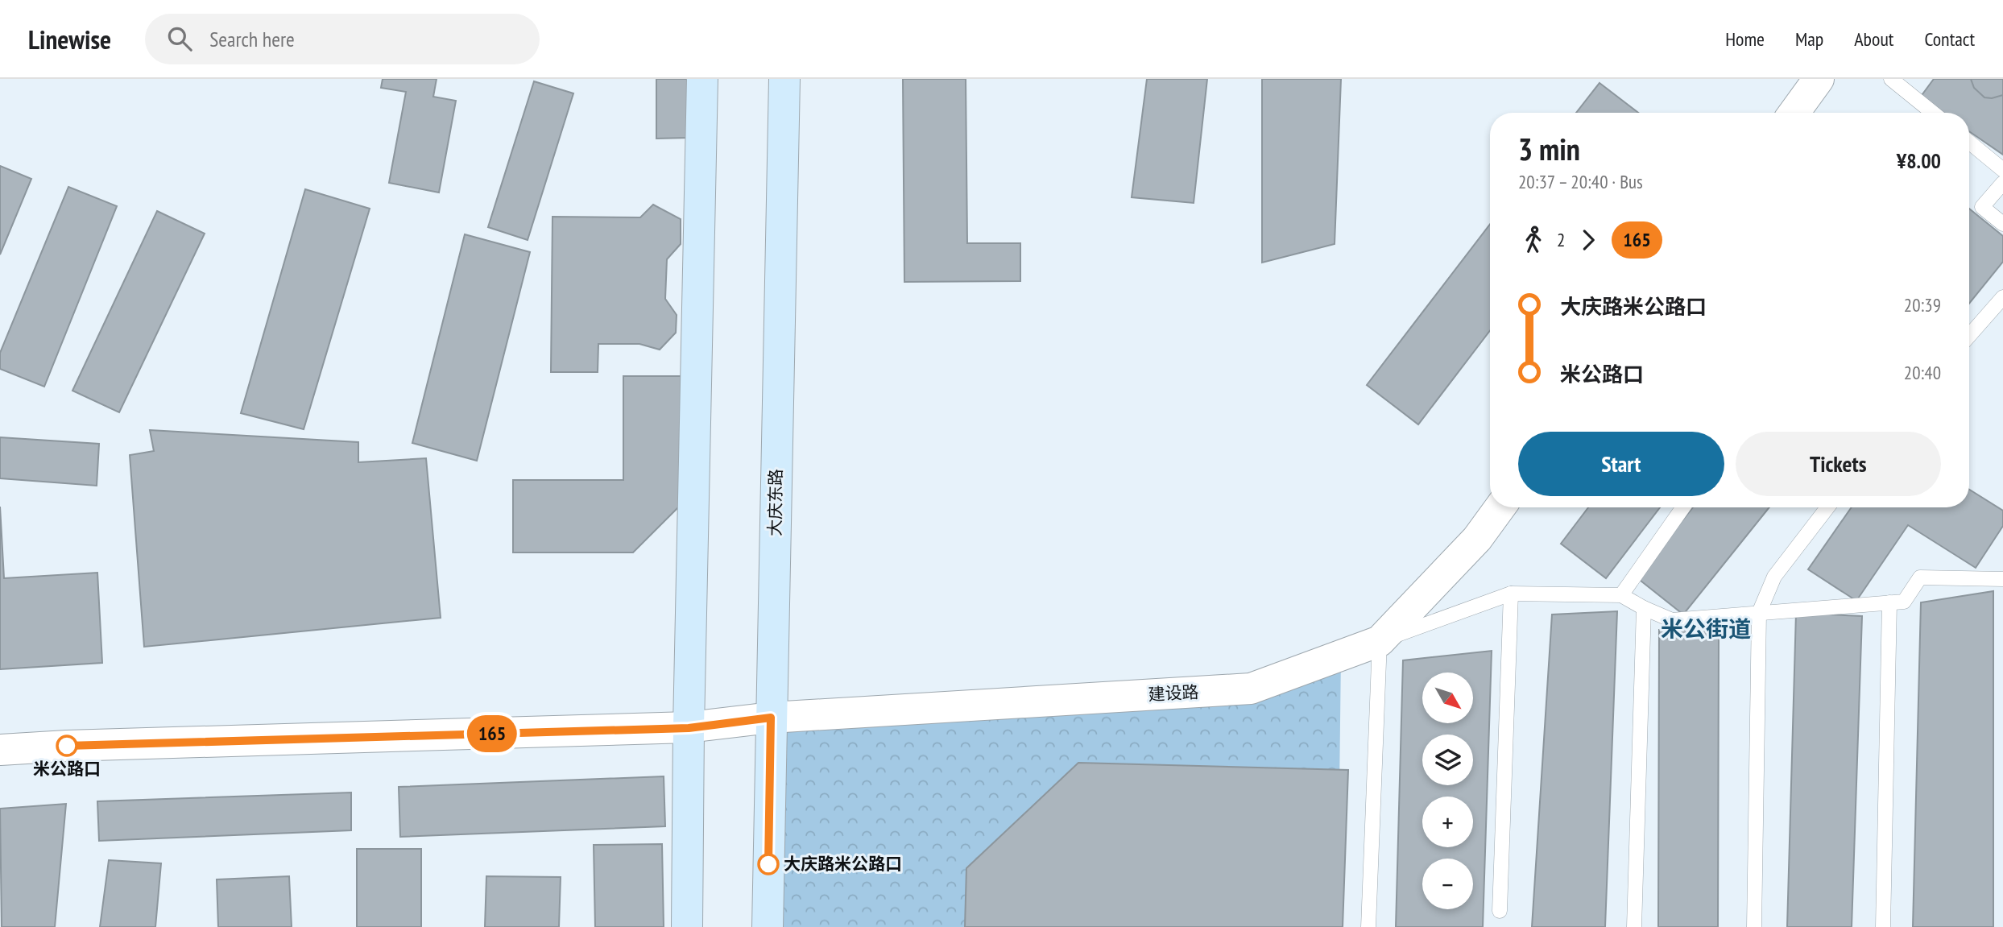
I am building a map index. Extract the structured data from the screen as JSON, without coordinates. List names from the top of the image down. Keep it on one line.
{"streets":{"main road":["大庆东路"],"street":["建设路"]},"crossings":[["大庆东路","建设路"]],"districts":["米公街道"],"places":["米公路口","大庆路米公路口"],"lines":["bus line 165"],"north":"bottom right","page":{"header":"Linewise","search":"Search here","nav":["Home","Map","About","Contact"],"on_map":"165","heading":["3 min","20:37 – 20:40 · Bus","¥8.00"],"legs":["2","165"],"list":[{"name":"大庆路米公路口","value":"20:39"},{"name":"米公路口","value":"20:40"}],"buttons":["Start","Tickets"],"map_buttons":["+","−"]}}
